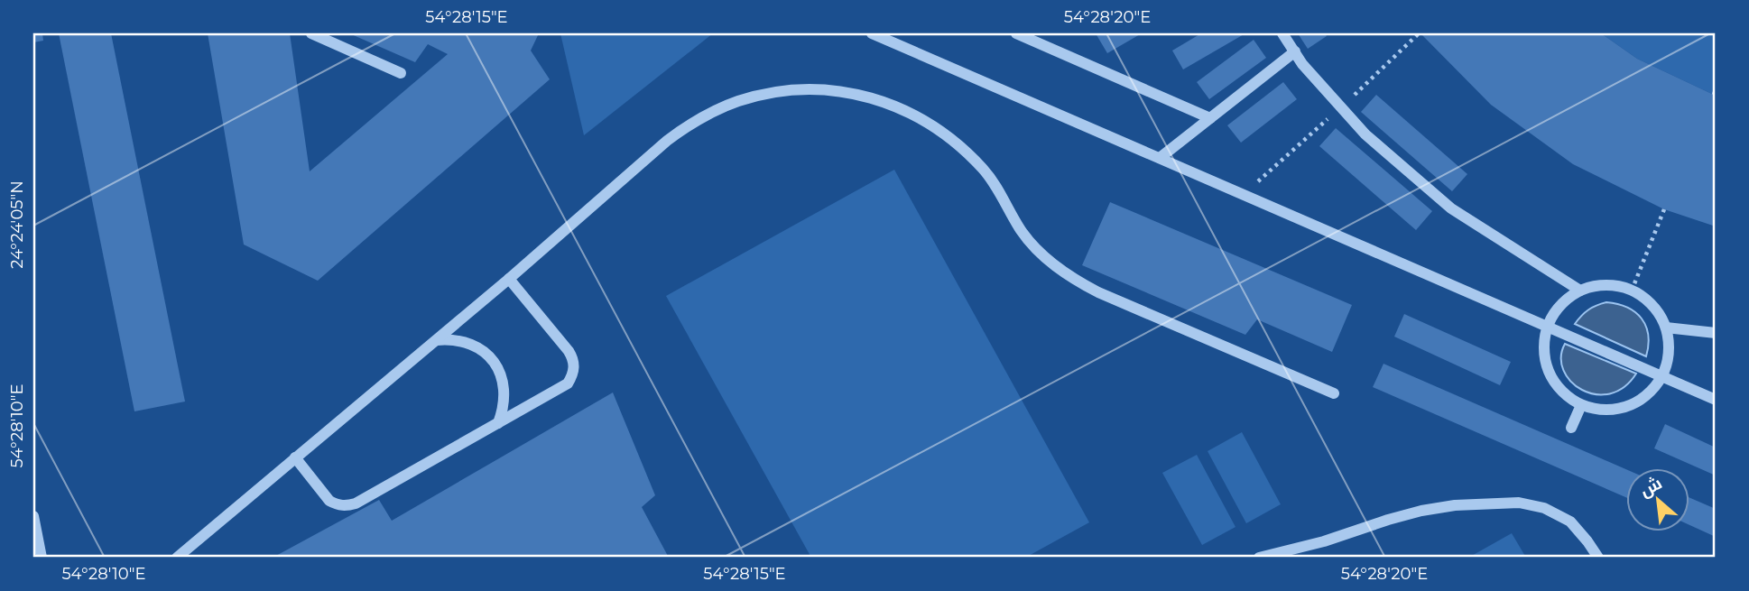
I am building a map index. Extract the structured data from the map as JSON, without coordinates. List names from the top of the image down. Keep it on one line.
{"north":"top left","coordinates":["54°28'15\"E","54°28'20\"E","24°24'05\"N","54°28'10\"E"]}
